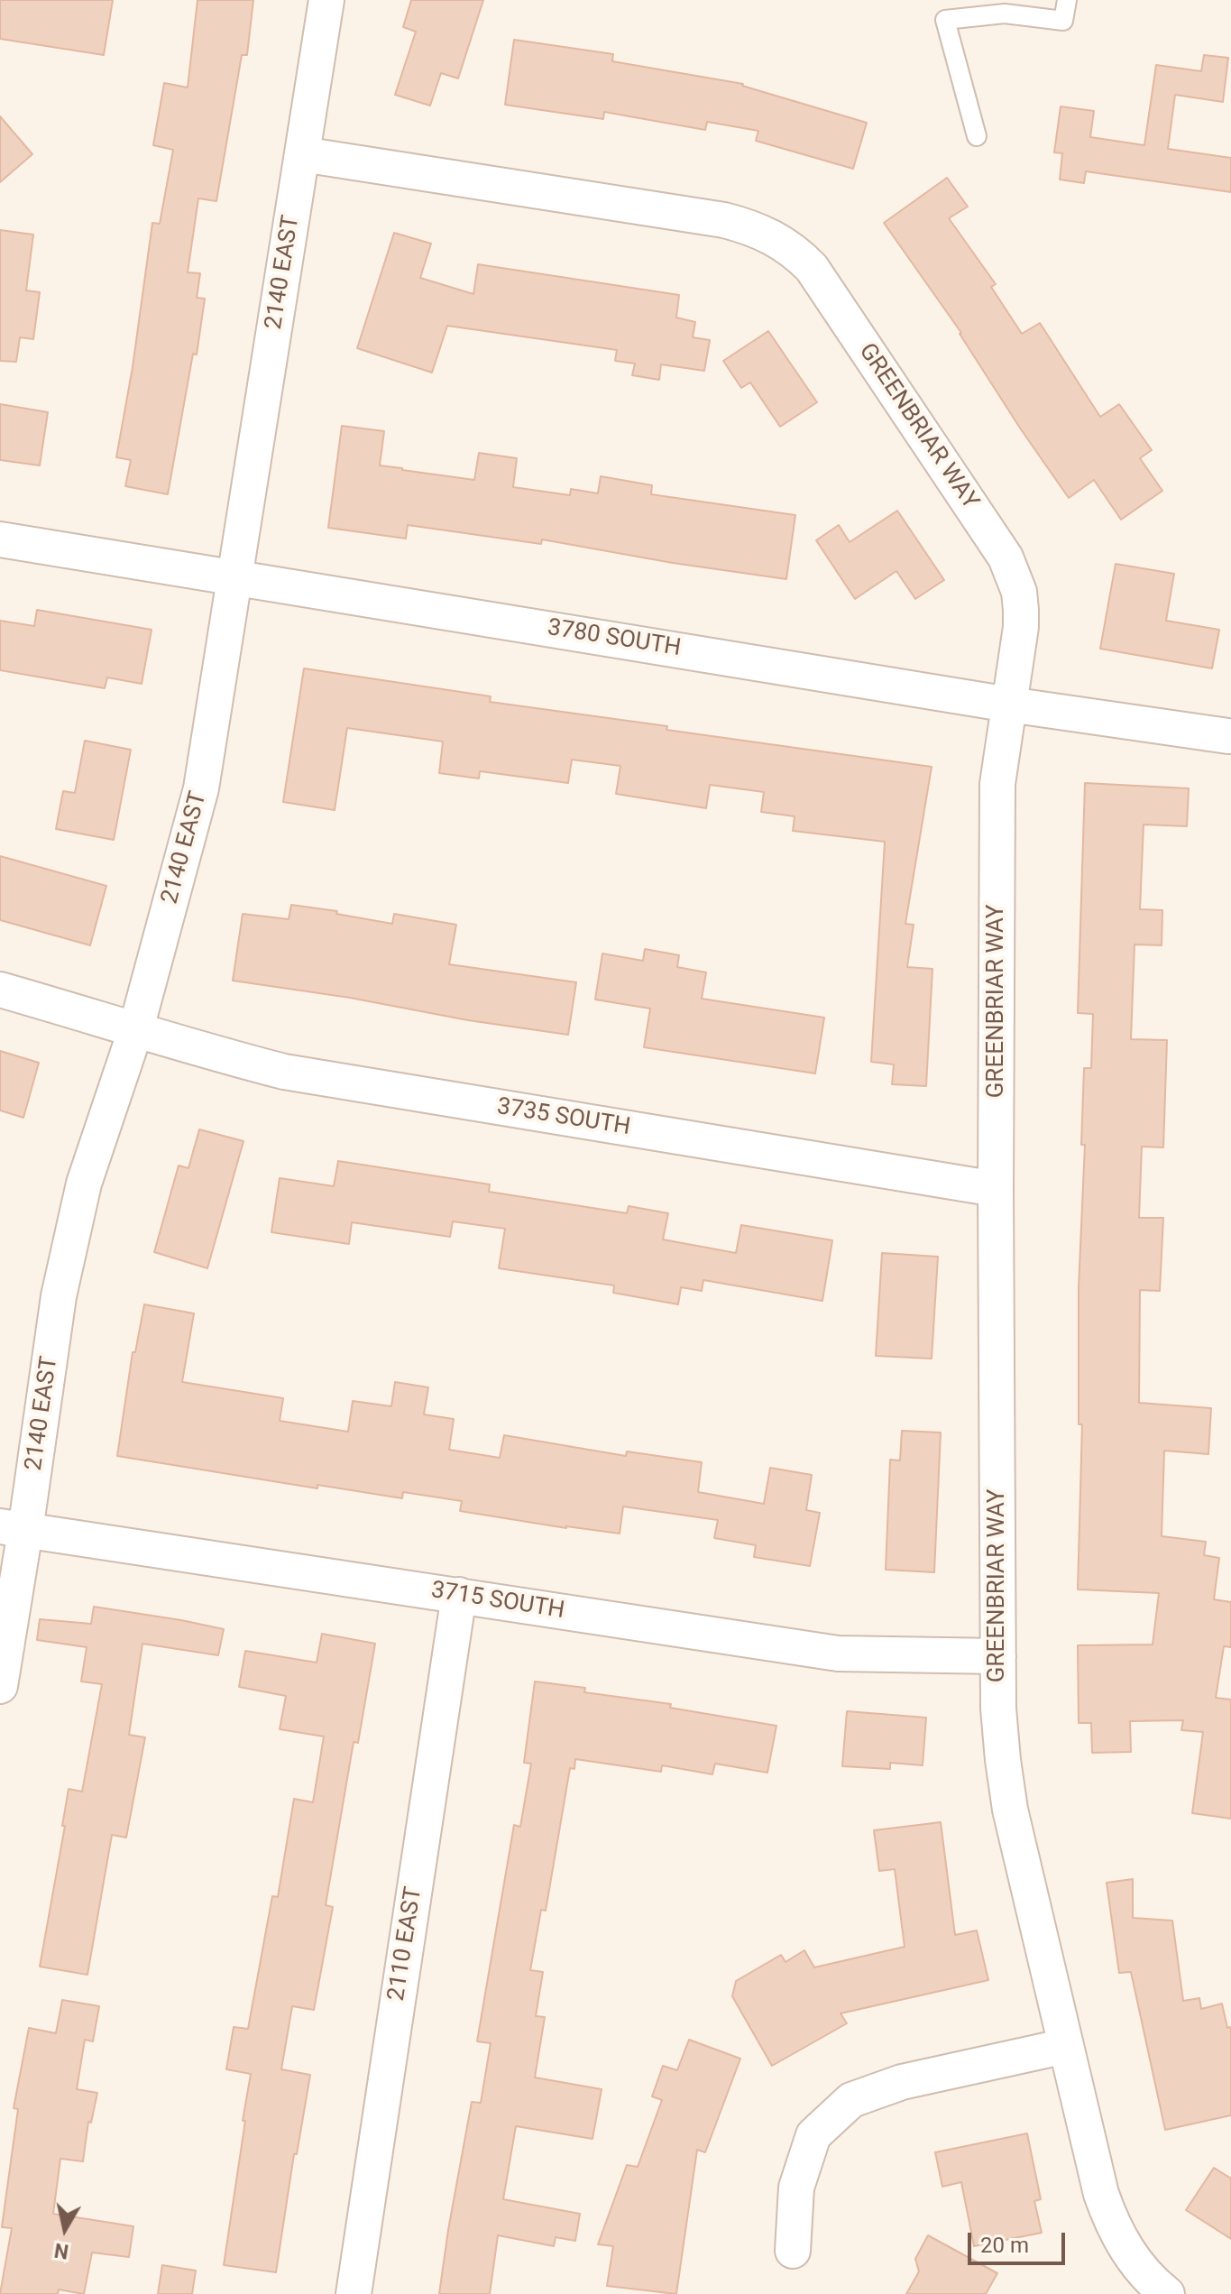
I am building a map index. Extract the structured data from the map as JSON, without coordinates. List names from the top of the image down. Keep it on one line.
{"streets":{"street":["2140 EAST","GREENBRIAR WAY","3780 SOUTH","3735 SOUTH","3715 SOUTH","2110 EAST"]},"crossings":[["2140 EAST","GREENBRIAR WAY"],["2140 EAST","3780 SOUTH"],["2140 EAST","3735 SOUTH"],["2140 EAST","3715 SOUTH"],["GREENBRIAR WAY","3780 SOUTH"],["GREENBRIAR WAY","3735 SOUTH"],["GREENBRIAR WAY","3715 SOUTH"],["3715 SOUTH","2110 EAST"]],"scale_bar":"20 m","north":"bottom"}
